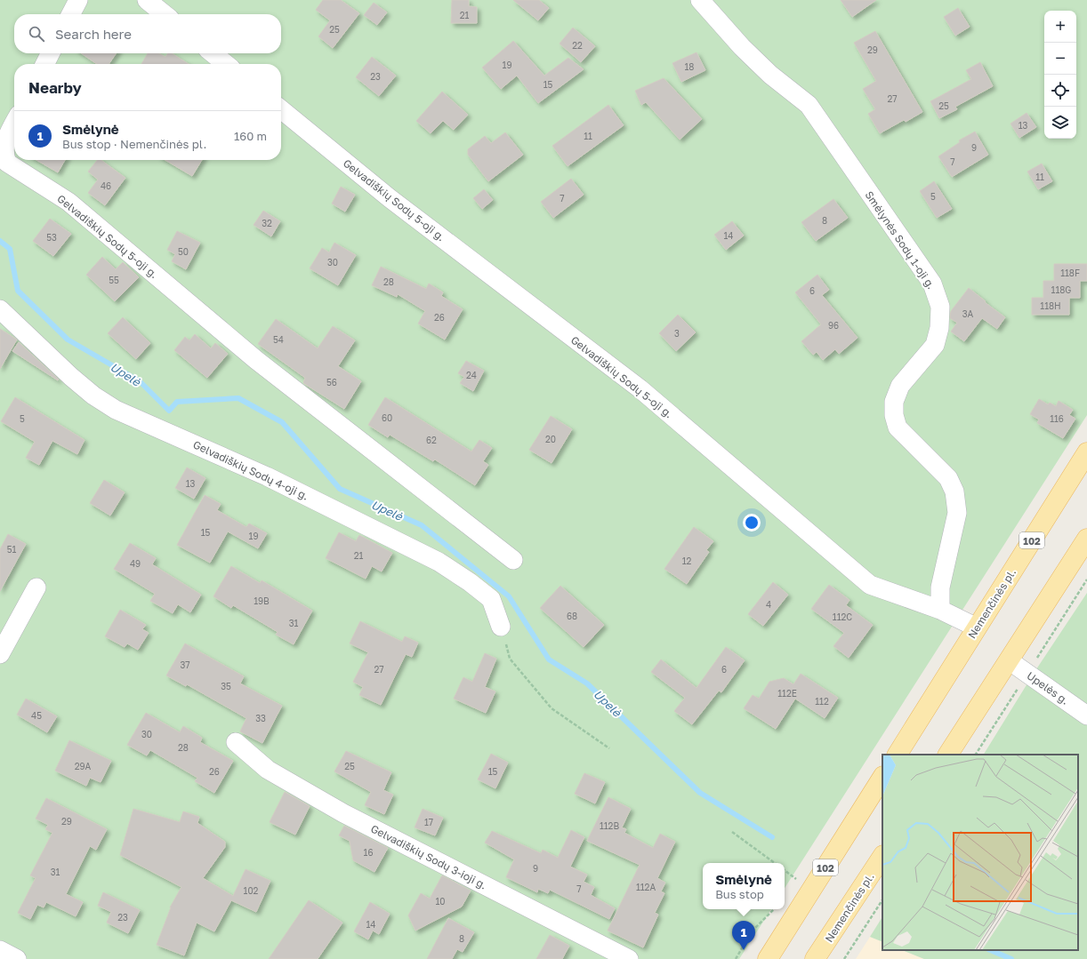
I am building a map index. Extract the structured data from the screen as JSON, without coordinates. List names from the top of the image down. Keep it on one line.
{"streets":{"main road":["102","Nemenčinės pl."],"street":["Gelvadiškių Sodų 5-oji g.","Smėlynės Sodų 1-oji g.","Gelvadiškių Sodų 4-oji g.","Upelės g.","Gelvadiškių Sodų 3-ioji g."]},"crossings":[["Gelvadiškių Sodų 5-oji g.","Smėlynės Sodų 1-oji g."],["Gelvadiškių Sodų 5-oji g.","Nemenčinės pl."]],"water":["Upelė"],"house_numbers":["21","25","22","29","19","18","23","15","27","25","13","11","9","7","11","46","5","7","8","32","14","53","50","30","118F","55","28","118G","6","118H","3A","26","96","3","54","24","56","60","5","116","20","62","13","15","19","51","21","12","49","19B","4","68","112C","31","37","27","6","35","112E","112","45","33","30","28","29A","25","26","15","29","17","112B","16","9","31","112A","7","102","10","23","14","8"],"page":{"map_buttons":["+","−"],"search":"Search here","heading":"Nearby","list":[{"mark":"1","name":"Smėlynė","note":"Bus stop · Nemenčinės pl.","value":"160 m"}],"popup":["Smėlynė","Bus stop"],"pins":"1"}}
